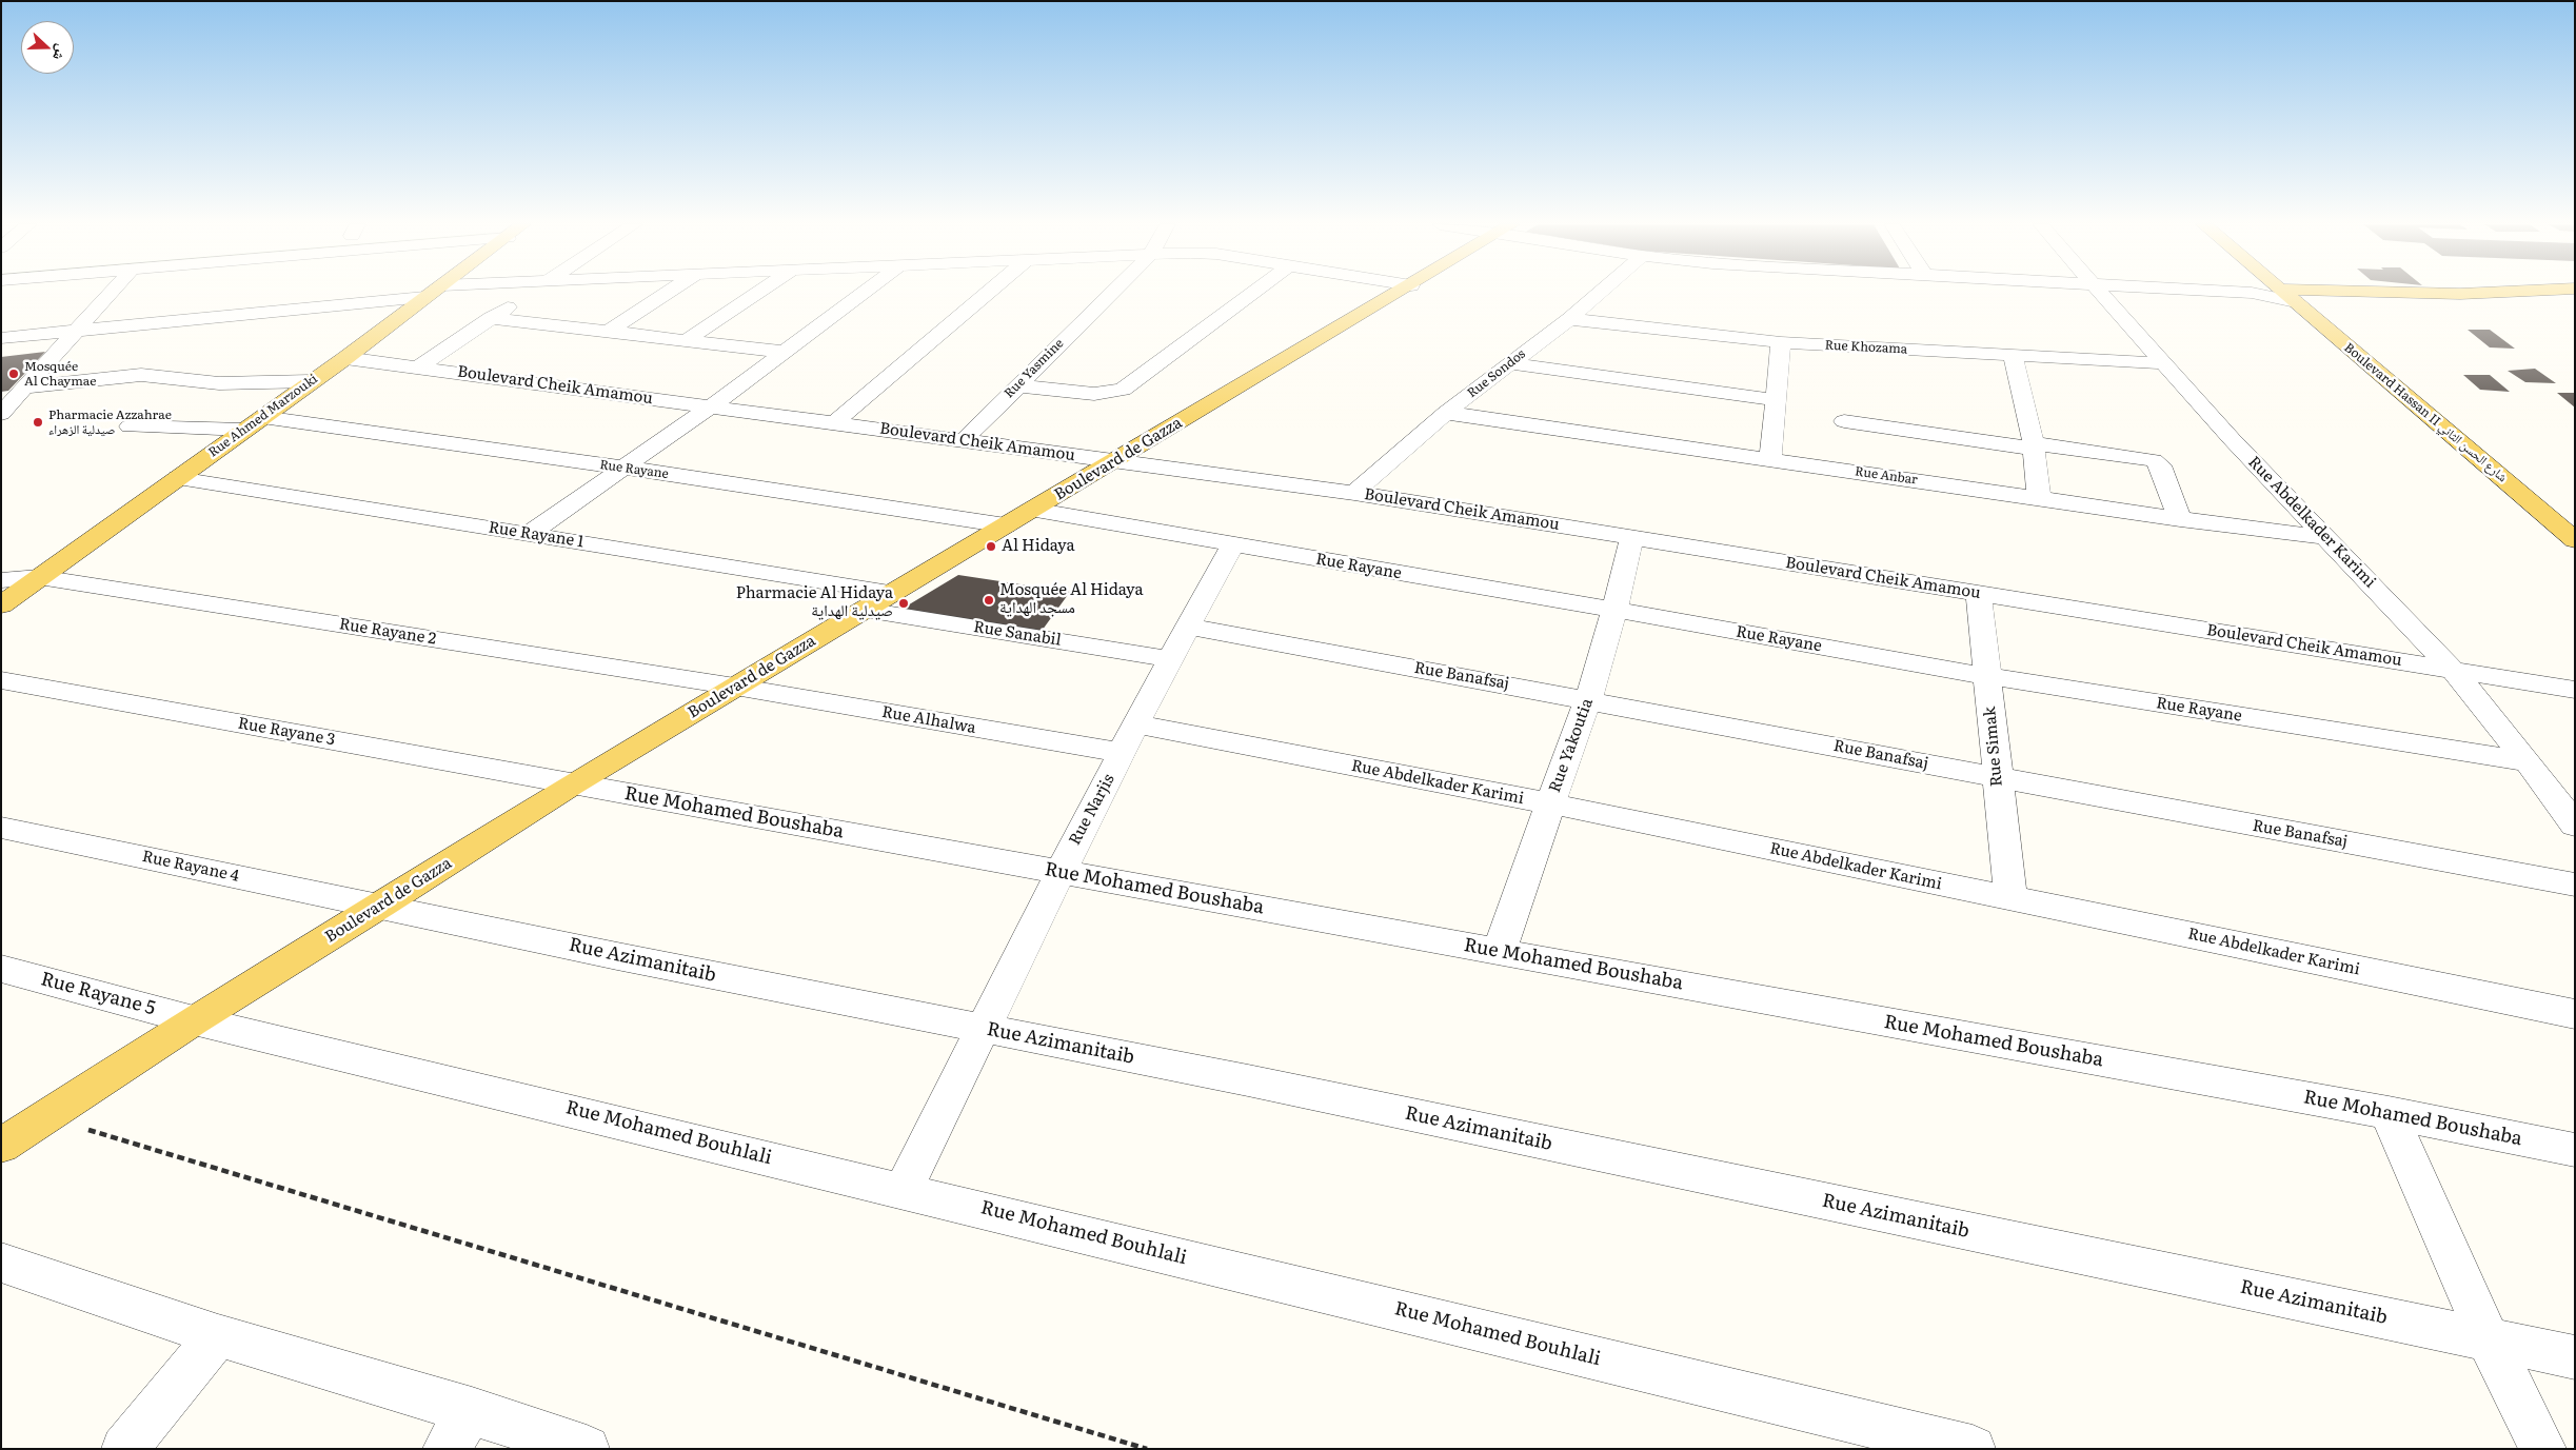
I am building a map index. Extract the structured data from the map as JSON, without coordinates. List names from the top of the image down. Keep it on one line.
{"streets":{"main road":["Boulevard Hassan II شارع الحسن الثاني","Rue Ahmed Marzouki","Boulevard de Gazza"],"street":["Rue Khozama","Rue Yasmine","Rue Sondos","Boulevard Cheik Amamou","Rue Rayane","Rue Anbar","Rue Abdelkader Karimi","Rue Rayane 1","Rue Rayane 2","Rue Sanabil","Rue Banafsaj","Rue Alhalwa","Rue Rayane 3","Rue Yakoutia","Rue Simak","Rue Narjis","Rue Mohamed Boushaba","Rue Rayane 4","Rue Azimanitaib","Rue Rayane 5","Rue Mohamed Bouhlali"]},"crossings":[["Rue Khozama","Rue Sondos"],["Rue Khozama","Rue Abdelkader Karimi"],["Rue Yasmine","Boulevard Cheik Amamou"],["Rue Sondos","Boulevard Cheik Amamou"],["Rue Sondos","Rue Anbar"],["Boulevard Cheik Amamou","Rue Ahmed Marzouki"],["Boulevard Cheik Amamou","Boulevard de Gazza"],["Boulevard Cheik Amamou","Rue Abdelkader Karimi"],["Boulevard Cheik Amamou","Rue Yakoutia"],["Boulevard Cheik Amamou","Rue Simak"],["Rue Ahmed Marzouki","Rue Rayane"],["Rue Ahmed Marzouki","Rue Rayane 1"],["Rue Ahmed Marzouki","Rue Rayane 2"],["Boulevard de Gazza","Rue Rayane"],["Boulevard de Gazza","Rue Rayane 1"],["Boulevard de Gazza","Rue Rayane 2"],["Boulevard de Gazza","Rue Sanabil"],["Boulevard de Gazza","Rue Alhalwa"],["Boulevard de Gazza","Rue Rayane 3"],["Boulevard de Gazza","Rue Mohamed Boushaba"],["Boulevard de Gazza","Rue Rayane 4"],["Boulevard de Gazza","Rue Azimanitaib"],["Boulevard de Gazza","Rue Rayane 5"],["Boulevard de Gazza","Rue Mohamed Bouhlali"],["Rue Rayane","Rue Abdelkader Karimi"],["Rue Rayane","Rue Yakoutia"],["Rue Rayane","Rue Simak"],["Rue Rayane","Rue Narjis"],["Rue Anbar","Rue Abdelkader Karimi"],["Rue Abdelkader Karimi","Rue Yakoutia"],["Rue Abdelkader Karimi","Rue Simak"],["Rue Abdelkader Karimi","Rue Narjis"],["Rue Rayane 2","Rue Alhalwa"],["Rue Sanabil","Rue Narjis"],["Rue Banafsaj","Rue Yakoutia"],["Rue Banafsaj","Rue Simak"],["Rue Banafsaj","Rue Narjis"],["Rue Alhalwa","Rue Narjis"],["Rue Rayane 3","Rue Mohamed Boushaba"],["Rue Yakoutia","Rue Mohamed Boushaba"],["Rue Narjis","Rue Mohamed Boushaba"],["Rue Narjis","Rue Azimanitaib"],["Rue Narjis","Rue Mohamed Bouhlali"],["Rue Rayane 4","Rue Azimanitaib"],["Rue Rayane 5","Rue Mohamed Bouhlali"]],"places":["Mosquée Al Chaymae","Pharmacie Azzahrae صيدلية الزهراء","Al Hidaya","Mosquée Al Hidaya مسجد الهداية","Pharmacie Al Hidaya صيدلية الهداية"],"north":"right"}
